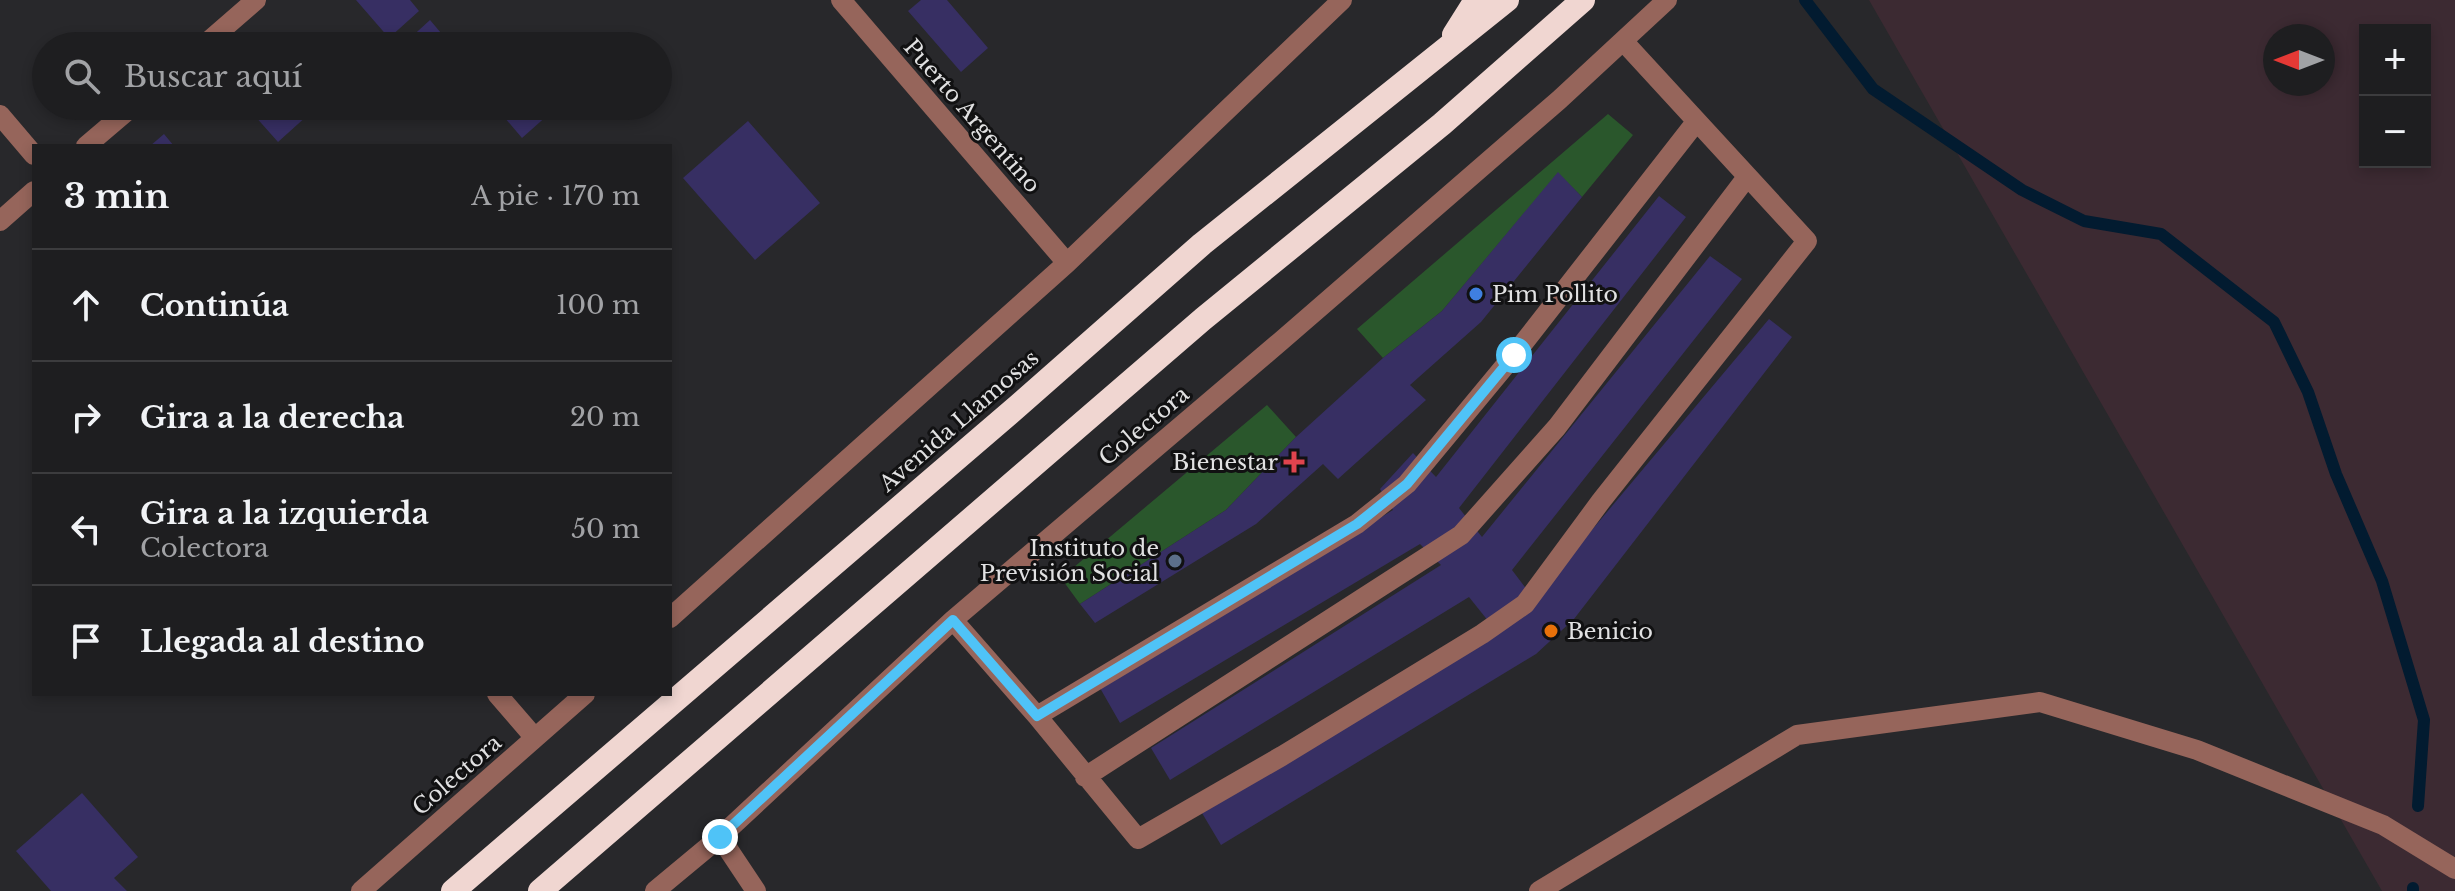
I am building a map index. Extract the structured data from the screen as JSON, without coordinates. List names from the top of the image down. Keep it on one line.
{"streets":{"highway":["Avenida Llamosas"],"street":["Puerto Argentino","Colectora"]},"places":{"other":["Pim Pollito","Instituto de Previsión Social","Benicio"],"health":["Bienestar"]},"north":"left","page":{"map_buttons":["+","−"],"search":"Buscar aquí","heading":["3 min","A pie · 170 m"],"list":[["Continúa","100 m"],["Gira a la derecha","20 m"],["Gira a la izquierda","Colectora","50 m"],"Llegada al destino"]}}
